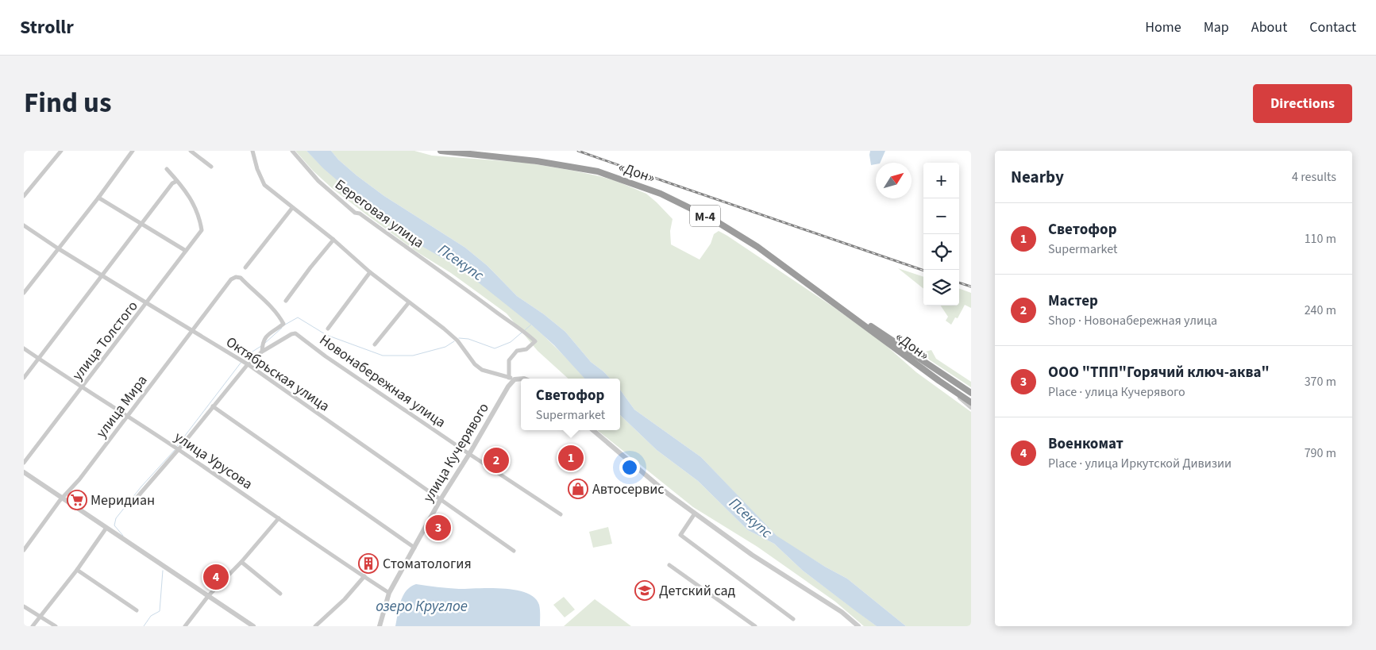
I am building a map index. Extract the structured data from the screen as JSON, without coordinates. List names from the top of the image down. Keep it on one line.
{"streets":{"highway":["«Дон»","М-4"],"street":["Береговая улица","улица Толстого","Октябрьская улица","Новонабережная улица","улица Мира","улица Кучерявого","улица Урусова"]},"crossings":[["«Дон»","М-4"],["Береговая улица","улица Кучерявого"],["улица Толстого","Октябрьская улица"],["улица Толстого","улица Урусова"],["Октябрьская улица","улица Мира"],["Октябрьская улица","улица Кучерявого"],["Новонабережная улица","улица Мира"],["Новонабережная улица","улица Кучерявого"],["улица Мира","улица Урусова"],["улица Кучерявого","улица Урусова"]],"water":["Псекупс","озеро Круглое"],"places":{"shop":["Автосервис"],"supermarket":["Меридиан"],"building":["Стоматология"],"school or university":["Детский сад"]},"north":"top right","page":{"header":"Strollr","nav":["Home","Map","About","Contact"],"title":"Find us","buttons":"Directions","heading":["Nearby","4 results"],"map_buttons":["+","−"],"list":[{"mark":"1","name":"Светофор","note":"Supermarket","value":"110 m"},{"mark":"2","name":"Мастер","note":"Shop · Новонабережная улица","value":"240 m"},{"mark":"3","name":"ООО \"ТПП\"Горячий ключ-аква\"","note":"Place · улица Кучерявого","value":"370 m"},{"mark":"4","name":"Военкомат","note":"Place · улица Иркутской Дивизии","value":"790 m"}],"popup":["Светофор","Supermarket"],"pins":["1","2","3","4"]}}
